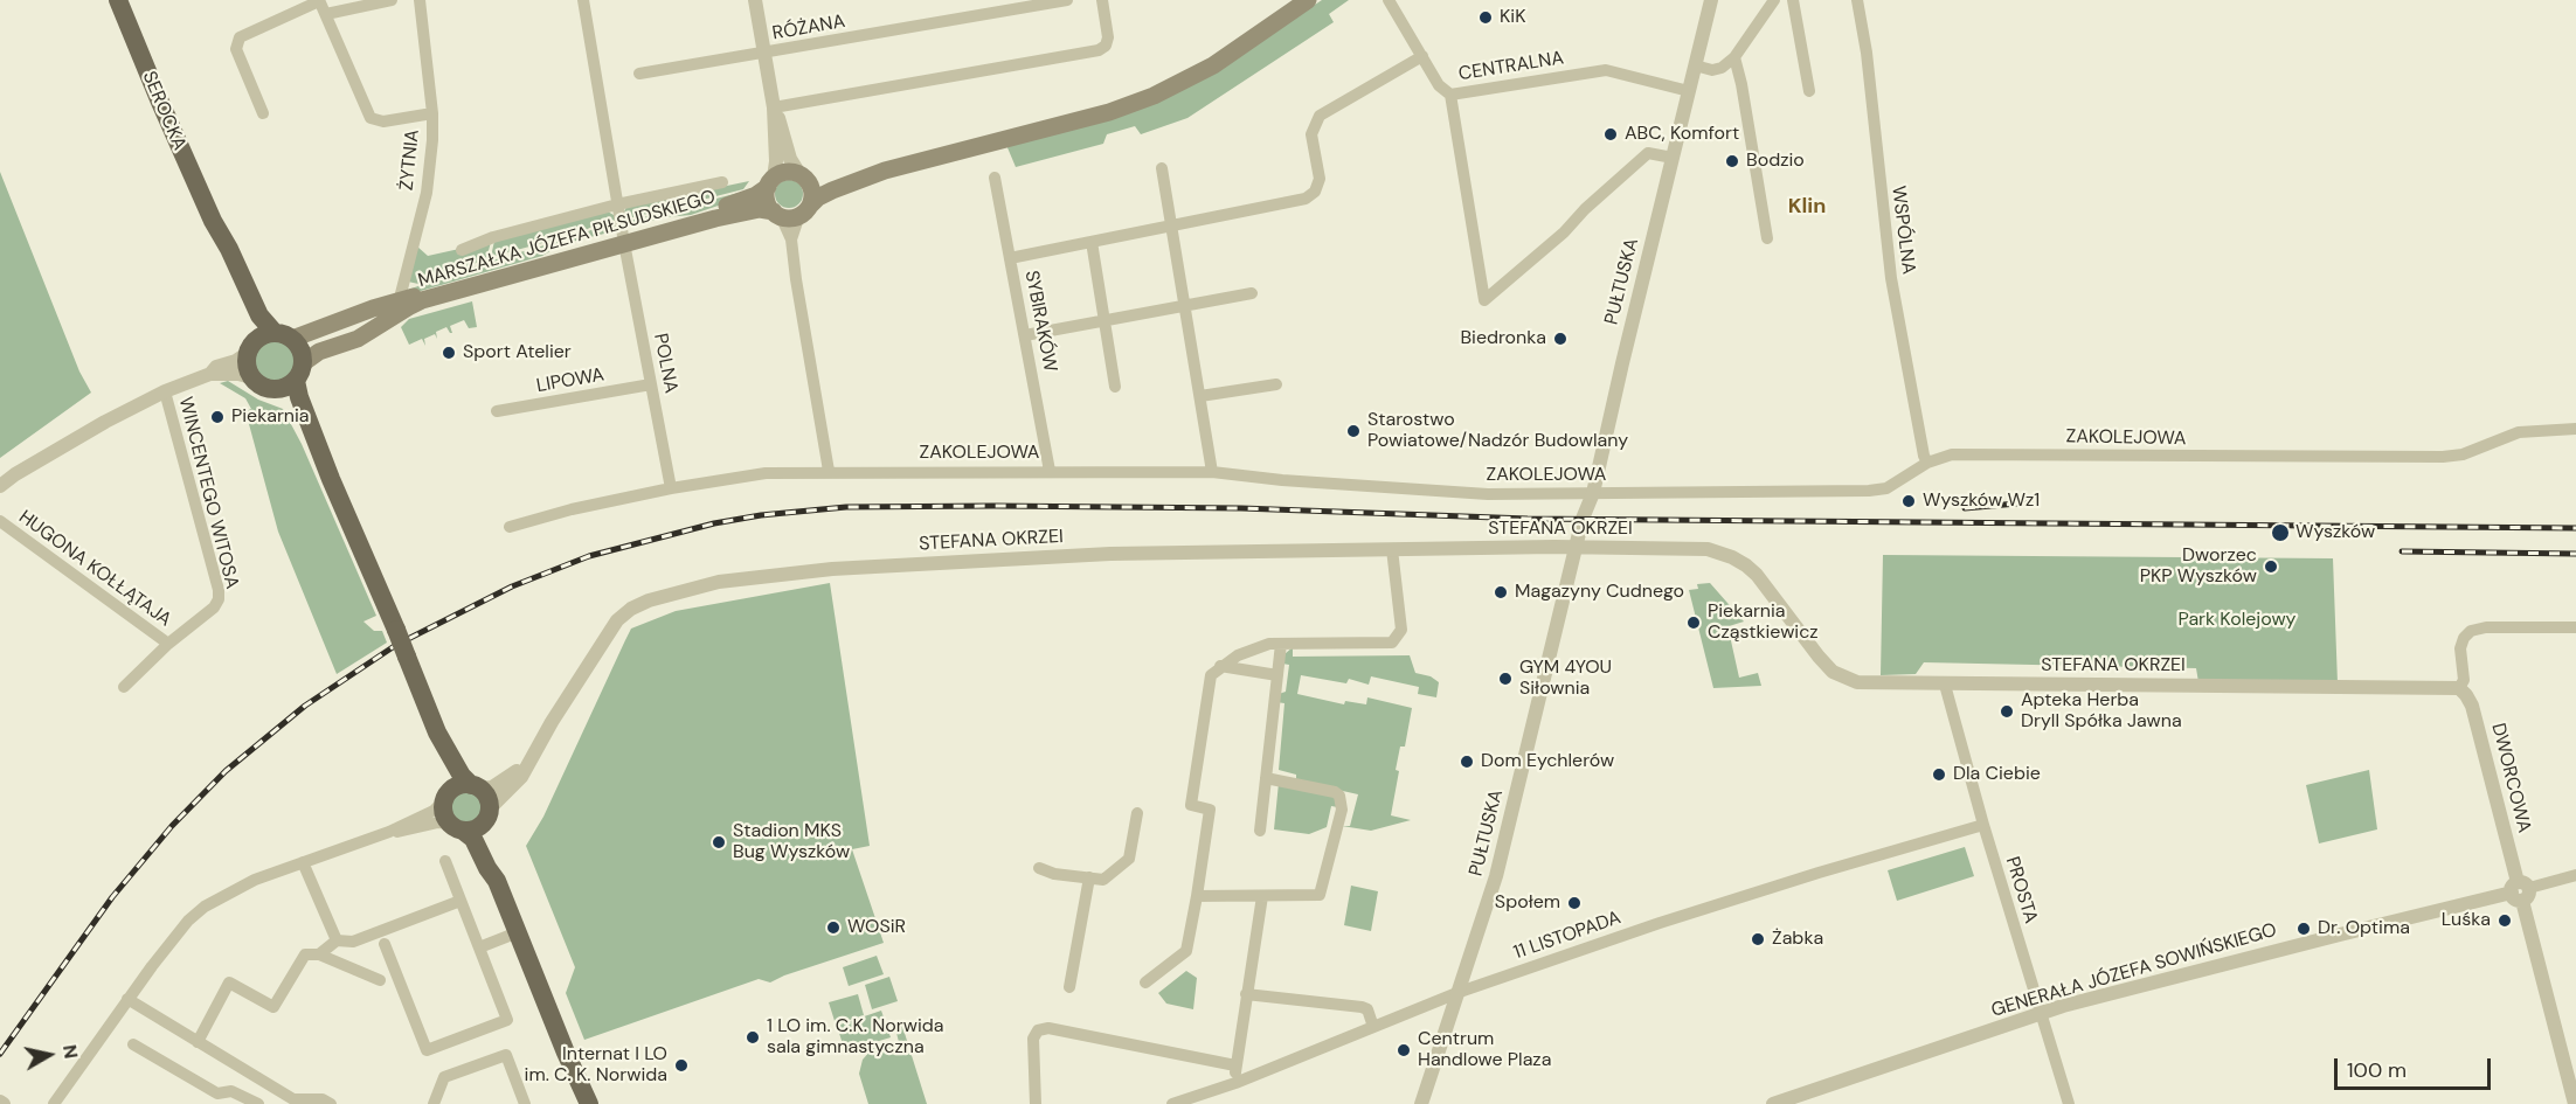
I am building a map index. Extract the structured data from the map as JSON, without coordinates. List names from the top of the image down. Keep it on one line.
{"streets":{"main road":["SEROCKA","MARSZAŁKA JÓZEFA PIŁSUDSKIEGO"],"street":["RÓŻANA","CENTRALNA","ŻYTNIA","WSPÓLNA","PUŁTUSKA","SYBIRAKÓW","POLNA","LIPOWA","ZAKOLEJOWA","WINCENTEGO WITOSA","STEFANA OKRZEI","HUGONA KOŁŁĄTAJA","DWORCOWA","PROSTA","11 LISTOPADA","GENERAŁA JÓZEFA SOWIŃSKIEGO"]},"crossings":[["CENTRALNA","PUŁTUSKA"],["SEROCKA","MARSZAŁKA JÓZEFA PIŁSUDSKIEGO"],["ŻYTNIA","MARSZAŁKA JÓZEFA PIŁSUDSKIEGO"],["WSPÓLNA","ZAKOLEJOWA"],["MARSZAŁKA JÓZEFA PIŁSUDSKIEGO","POLNA"],["PUŁTUSKA","ZAKOLEJOWA"],["PUŁTUSKA","STEFANA OKRZEI"],["PUŁTUSKA","11 LISTOPADA"],["SYBIRAKÓW","ZAKOLEJOWA"],["POLNA","LIPOWA"],["POLNA","ZAKOLEJOWA"],["WINCENTEGO WITOSA","HUGONA KOŁŁĄTAJA"],["STEFANA OKRZEI","DWORCOWA"],["STEFANA OKRZEI","PROSTA"],["DWORCOWA","GENERAŁA JÓZEFA SOWIŃSKIEGO"],["PROSTA","11 LISTOPADA"],["PROSTA","GENERAŁA JÓZEFA SOWIŃSKIEGO"]],"districts":["Klin"],"parks":["Park Kolejowy"],"places":["KiK","ABC, Komfort","Bodzio","Biedronka","Sport Atelier","Piekarnia","Starostwo Powiatowe/Nadzór Budowlany","Wyszków Wz1","Wyszków","Dworzec PKP Wyszków","Magazyny Cudnego","Piekarnia Cząstkiewicz","GYM 4YOU Siłownia","Apteka Herba Dryll Spółka Jawna","Dom Eychlerów","Dla Ciebie","Stadion MKS Bug Wyszków","Społem","Luśka","WOSiR","Dr. Optima","Żabka","1 LO im. C.K. Norwida sala gimnastyczna","Centrum Handlowe Plaza","Internat I LO im. C. K. Norwida"],"scale_bar":"100 m","north":"right"}
